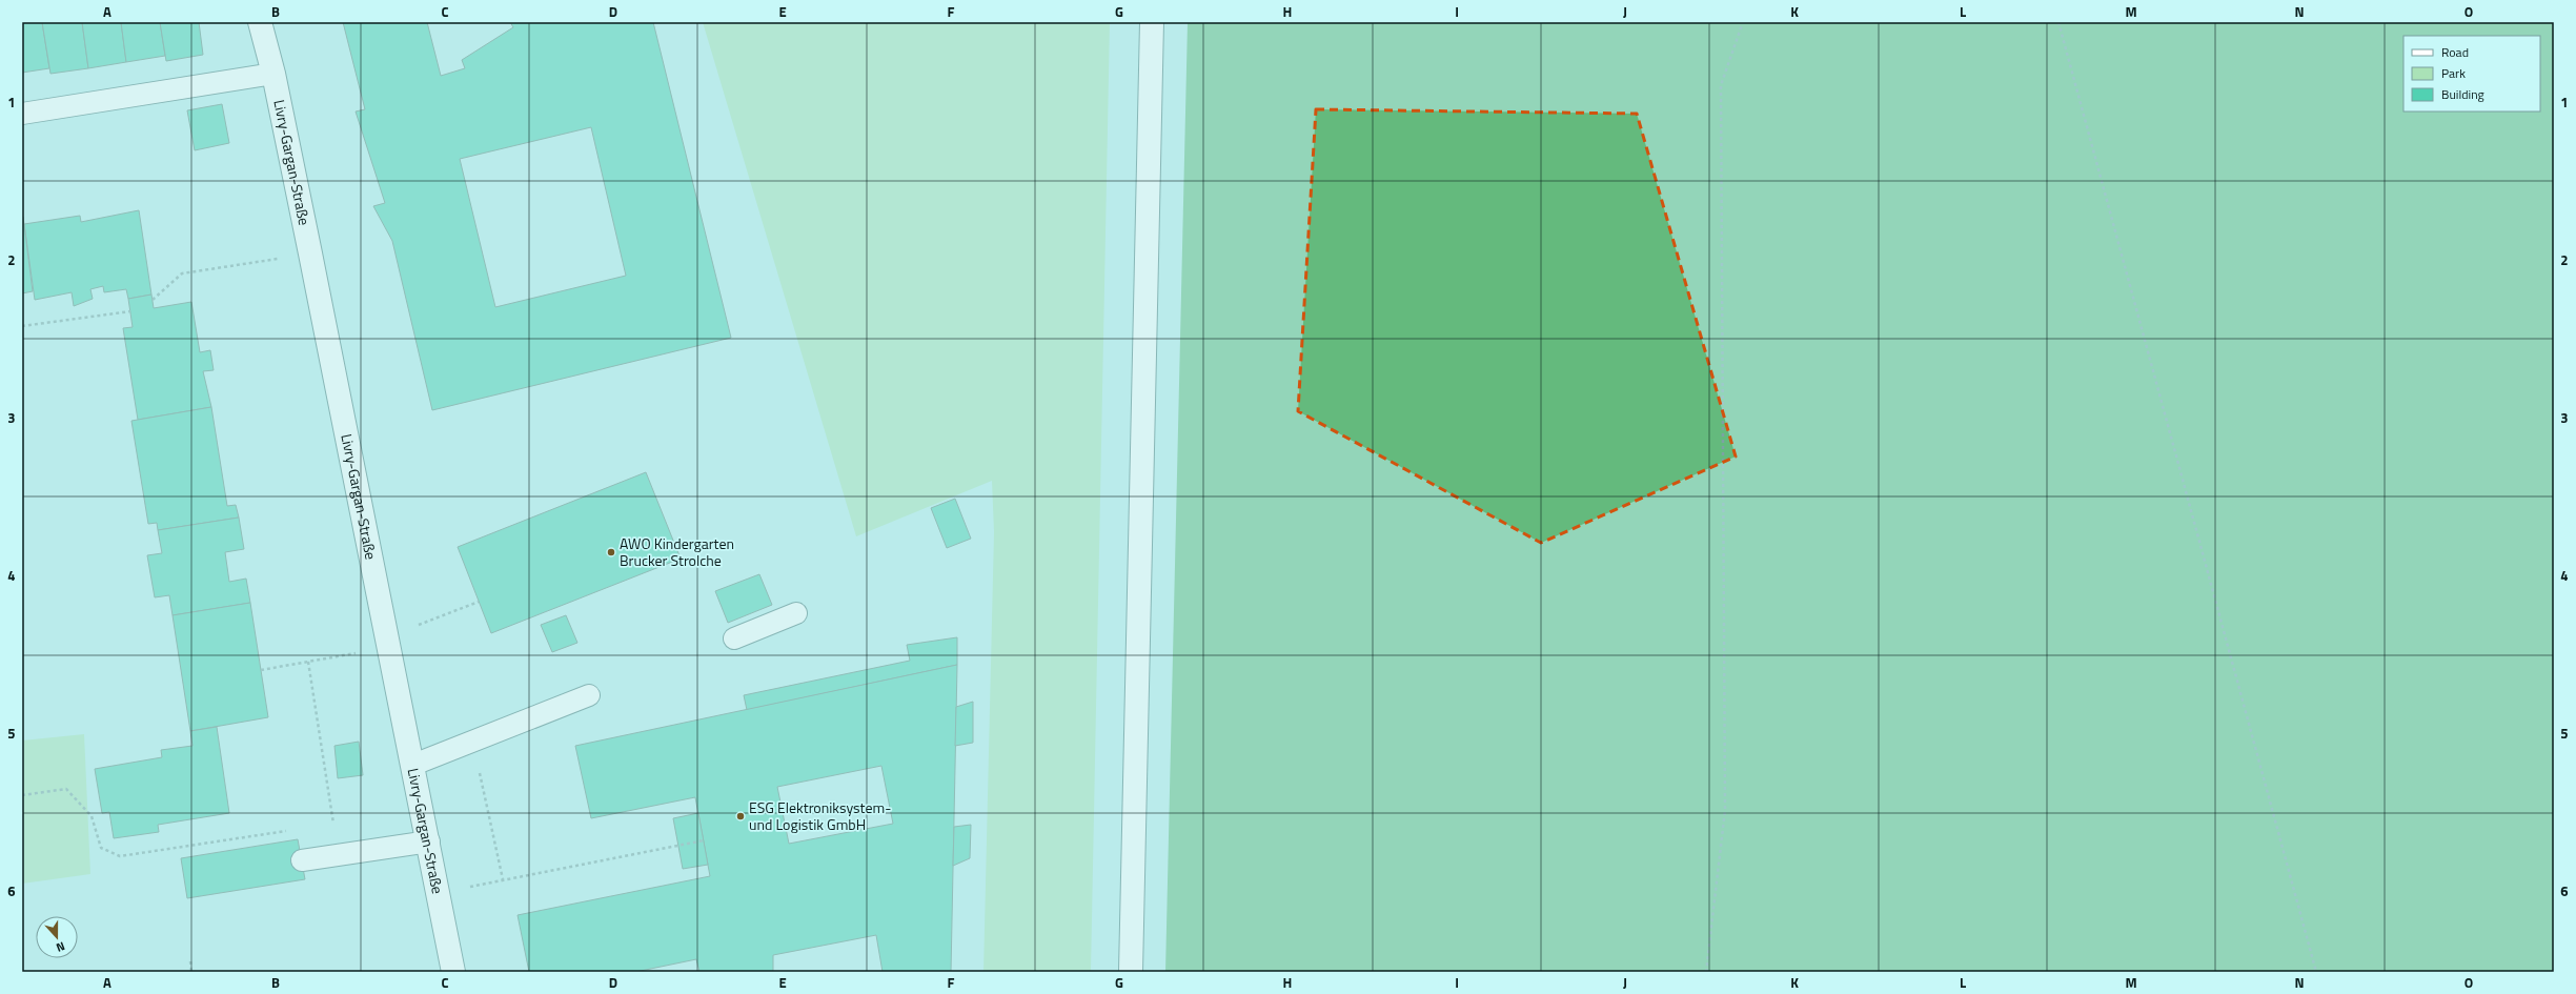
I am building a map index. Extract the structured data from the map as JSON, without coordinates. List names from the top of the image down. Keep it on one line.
{"streets":{"main road":["Livry-Gargan-Straße"]},"places":["AWO Kindergarten Brucker Strolche","ESG Elektroniksystem- und Logistik GmbH"],"legend":["Road","Park","Building"],"north":"bottom","grid":{"columns":["A","B","C","D","E","F","G","H","I","J","K","L","M","N","O"],"rows":["1","2","3","4","5","6"]}}
